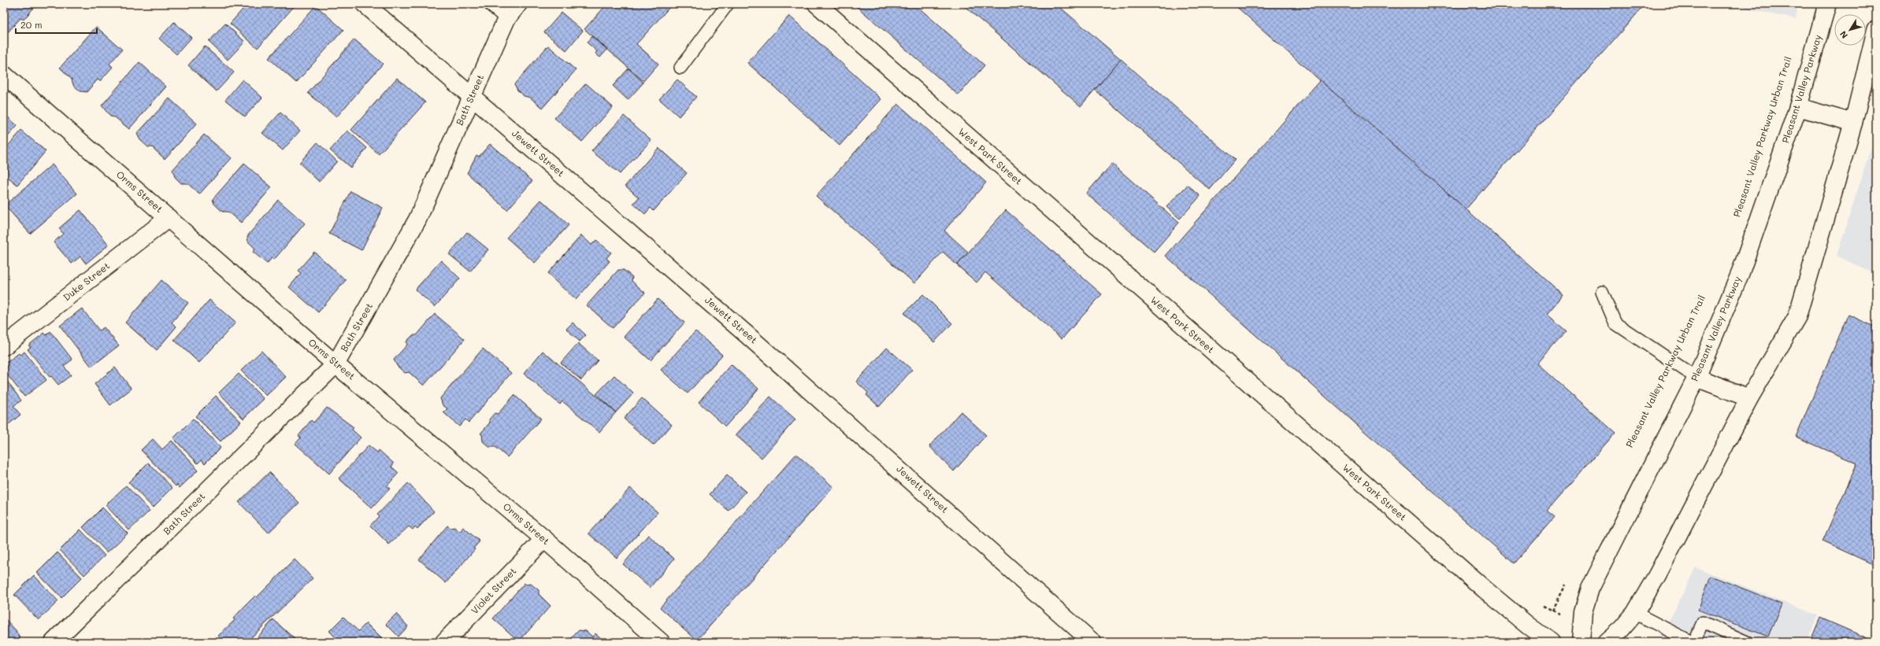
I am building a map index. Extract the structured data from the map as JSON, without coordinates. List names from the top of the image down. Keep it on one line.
{"streets":{"street":["Pleasant Valley Parkway","Bath Street","Jewett Street","West Park Street","Orms Street","Duke Street","Violet Street"]},"crossings":[["Bath Street","Jewett Street"],["Bath Street","Orms Street"],["Orms Street","Duke Street"],["Orms Street","Violet Street"]],"scale_bar":"20 m","north":"bottom left"}
